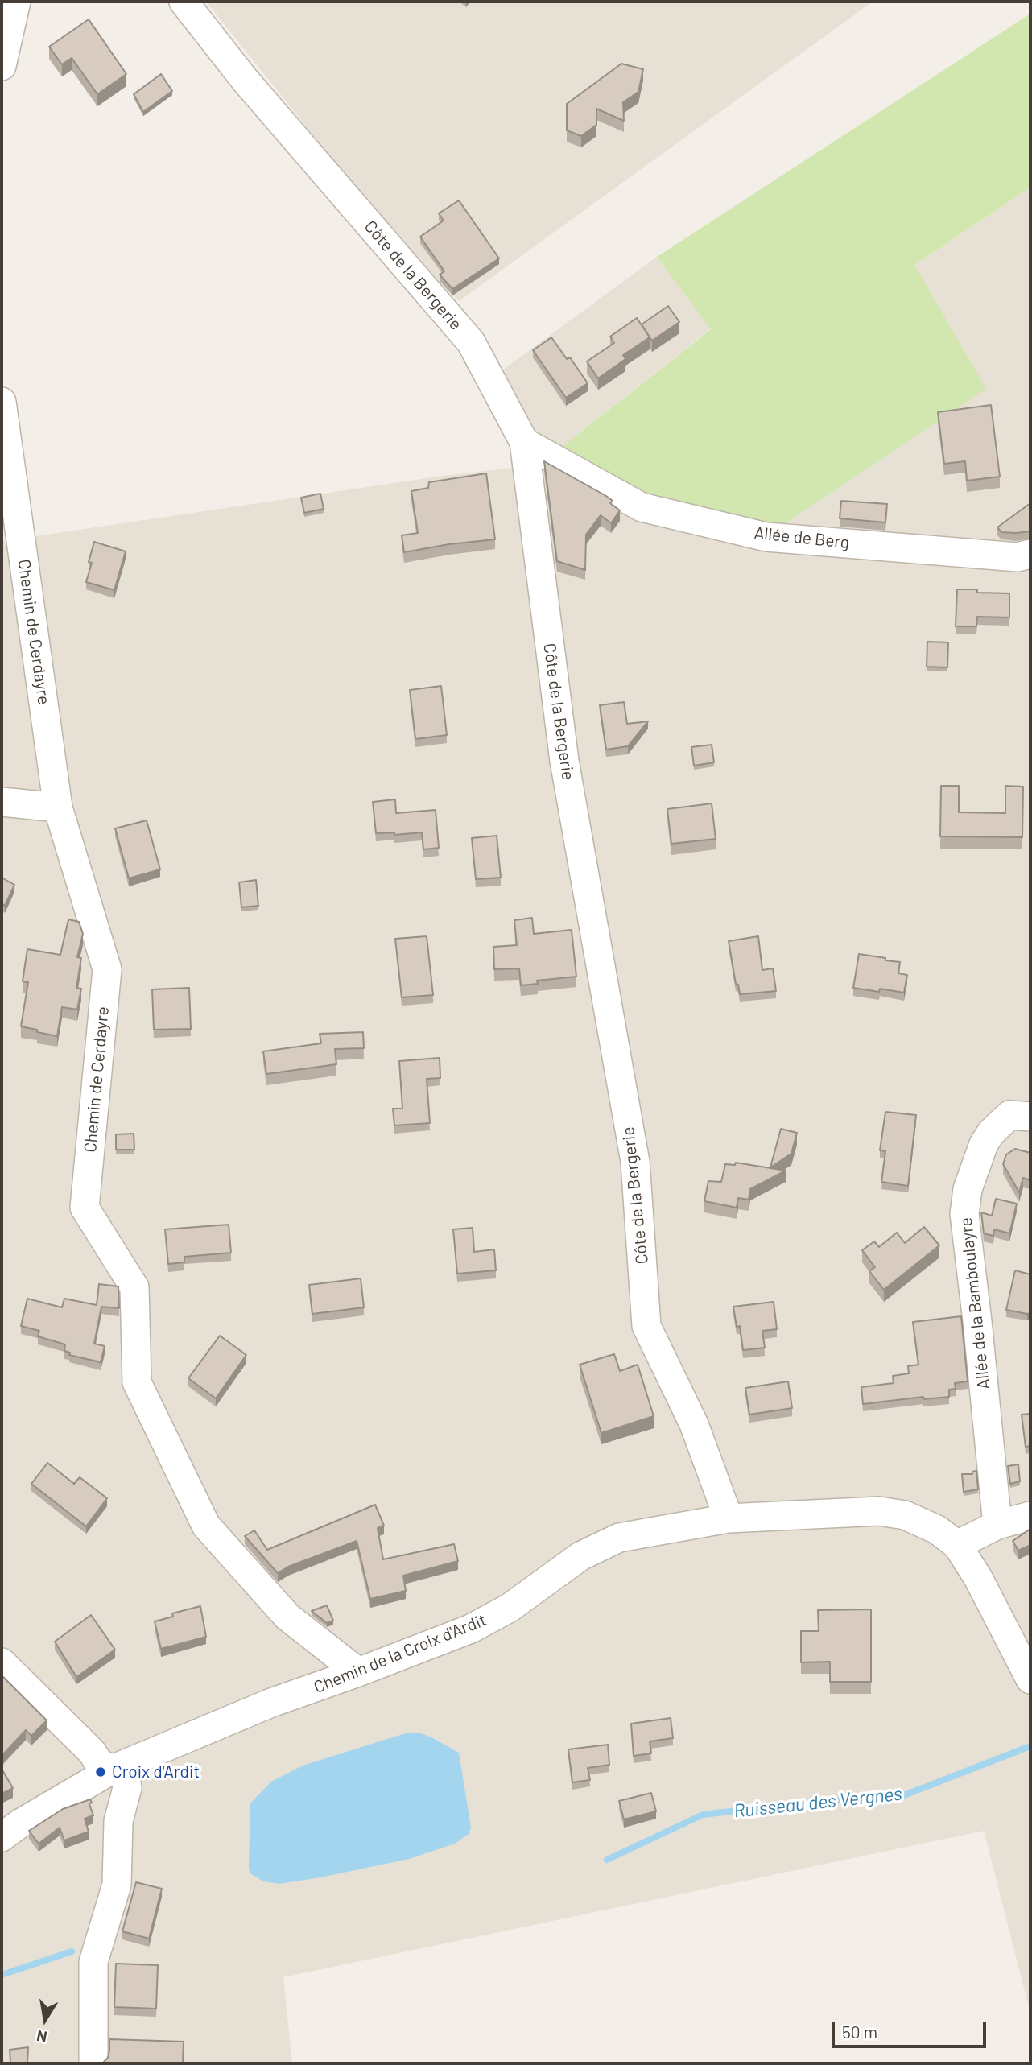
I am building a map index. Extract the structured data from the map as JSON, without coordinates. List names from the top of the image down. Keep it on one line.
{"streets":{"street":["Côte de la Bergerie","Allée de Berg","Chemin de Cerdayre","Allée de la Bamboulayre","Chemin de la Croix d'Ardit"]},"crossings":[["Côte de la Bergerie","Allée de Berg"],["Côte de la Bergerie","Chemin de la Croix d'Ardit"],["Chemin de Cerdayre","Chemin de la Croix d'Ardit"]],"water":["Ruisseau des Vergnes"],"places":["Croix d'Ardit"],"scale_bar":"50 m","north":"bottom"}
